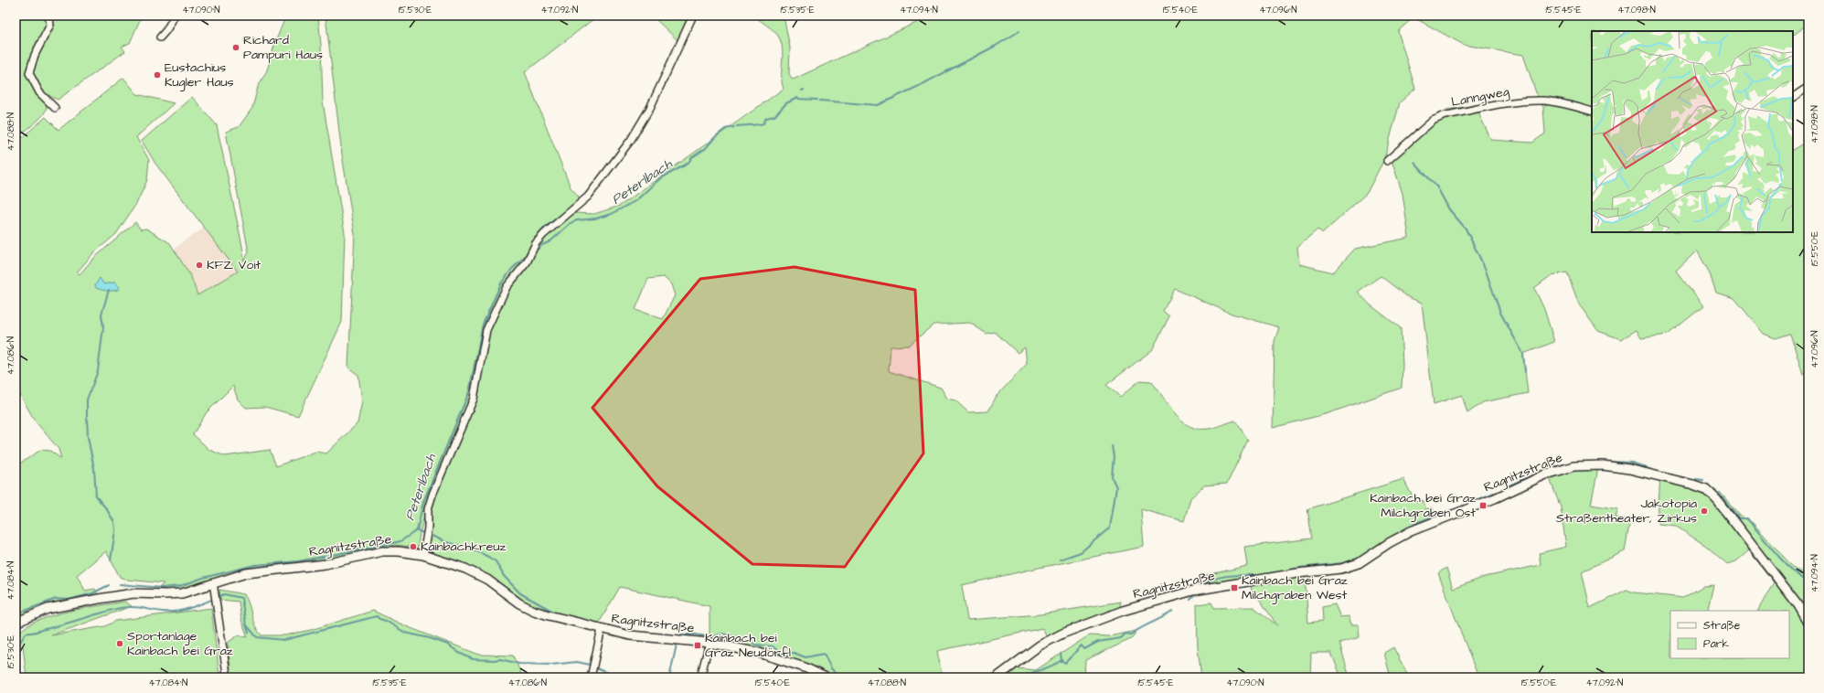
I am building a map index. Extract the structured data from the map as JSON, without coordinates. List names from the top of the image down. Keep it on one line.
{"streets":{"main road":["Ragnitzstraße"],"street":["Lanngweg"]},"water":["Peterlbach"],"places":{"other":["Richard Pampuri Haus","Eustachius Kugler Haus","KFZ Voit","Jakotopia Straßentheater, Zirkus","Kainbachkreuz","Sportanlage Kainbach bei Graz"],"transit":["Kainbach bei Graz Milchgraben Ost","Kainbach bei Graz Milchgraben West","Kainbach bei Graz Neudörfl"]},"legend":["Straße","Park"],"coordinates":["47.090°N","15.530°E","47.092°N","15.535°E","47.094°N","15.540°E","47.096°N","15.545°E","47.098°N","47.088°N","15.550°E","47.086°N","47.084°N"]}
